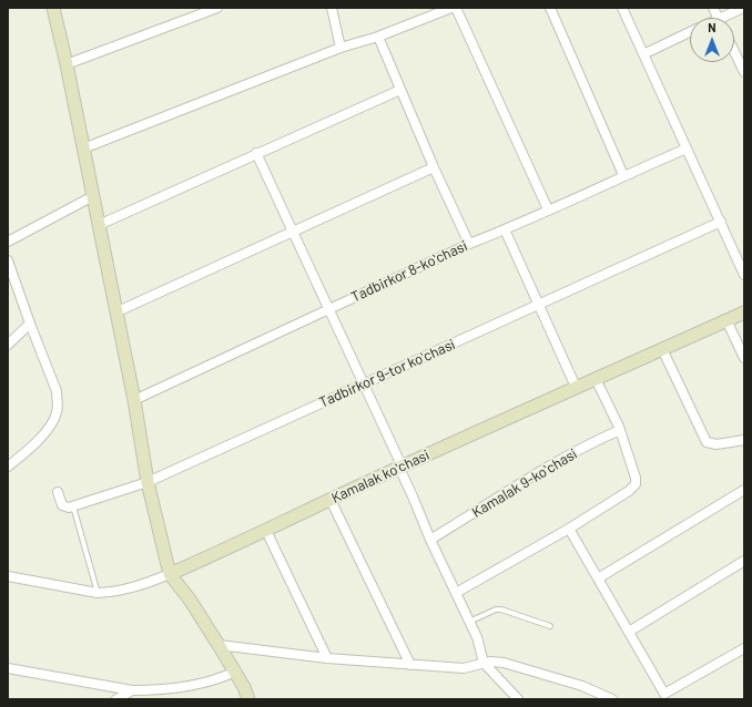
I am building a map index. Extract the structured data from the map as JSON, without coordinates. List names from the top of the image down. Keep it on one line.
{"streets":{"street":["Tadbirkor 8-koʻchasi","Tadbirkor 9-tor koʻchasi","Kamalak koʻchasi","Kamalak 9-koʻchasi"]},"north":"top"}
